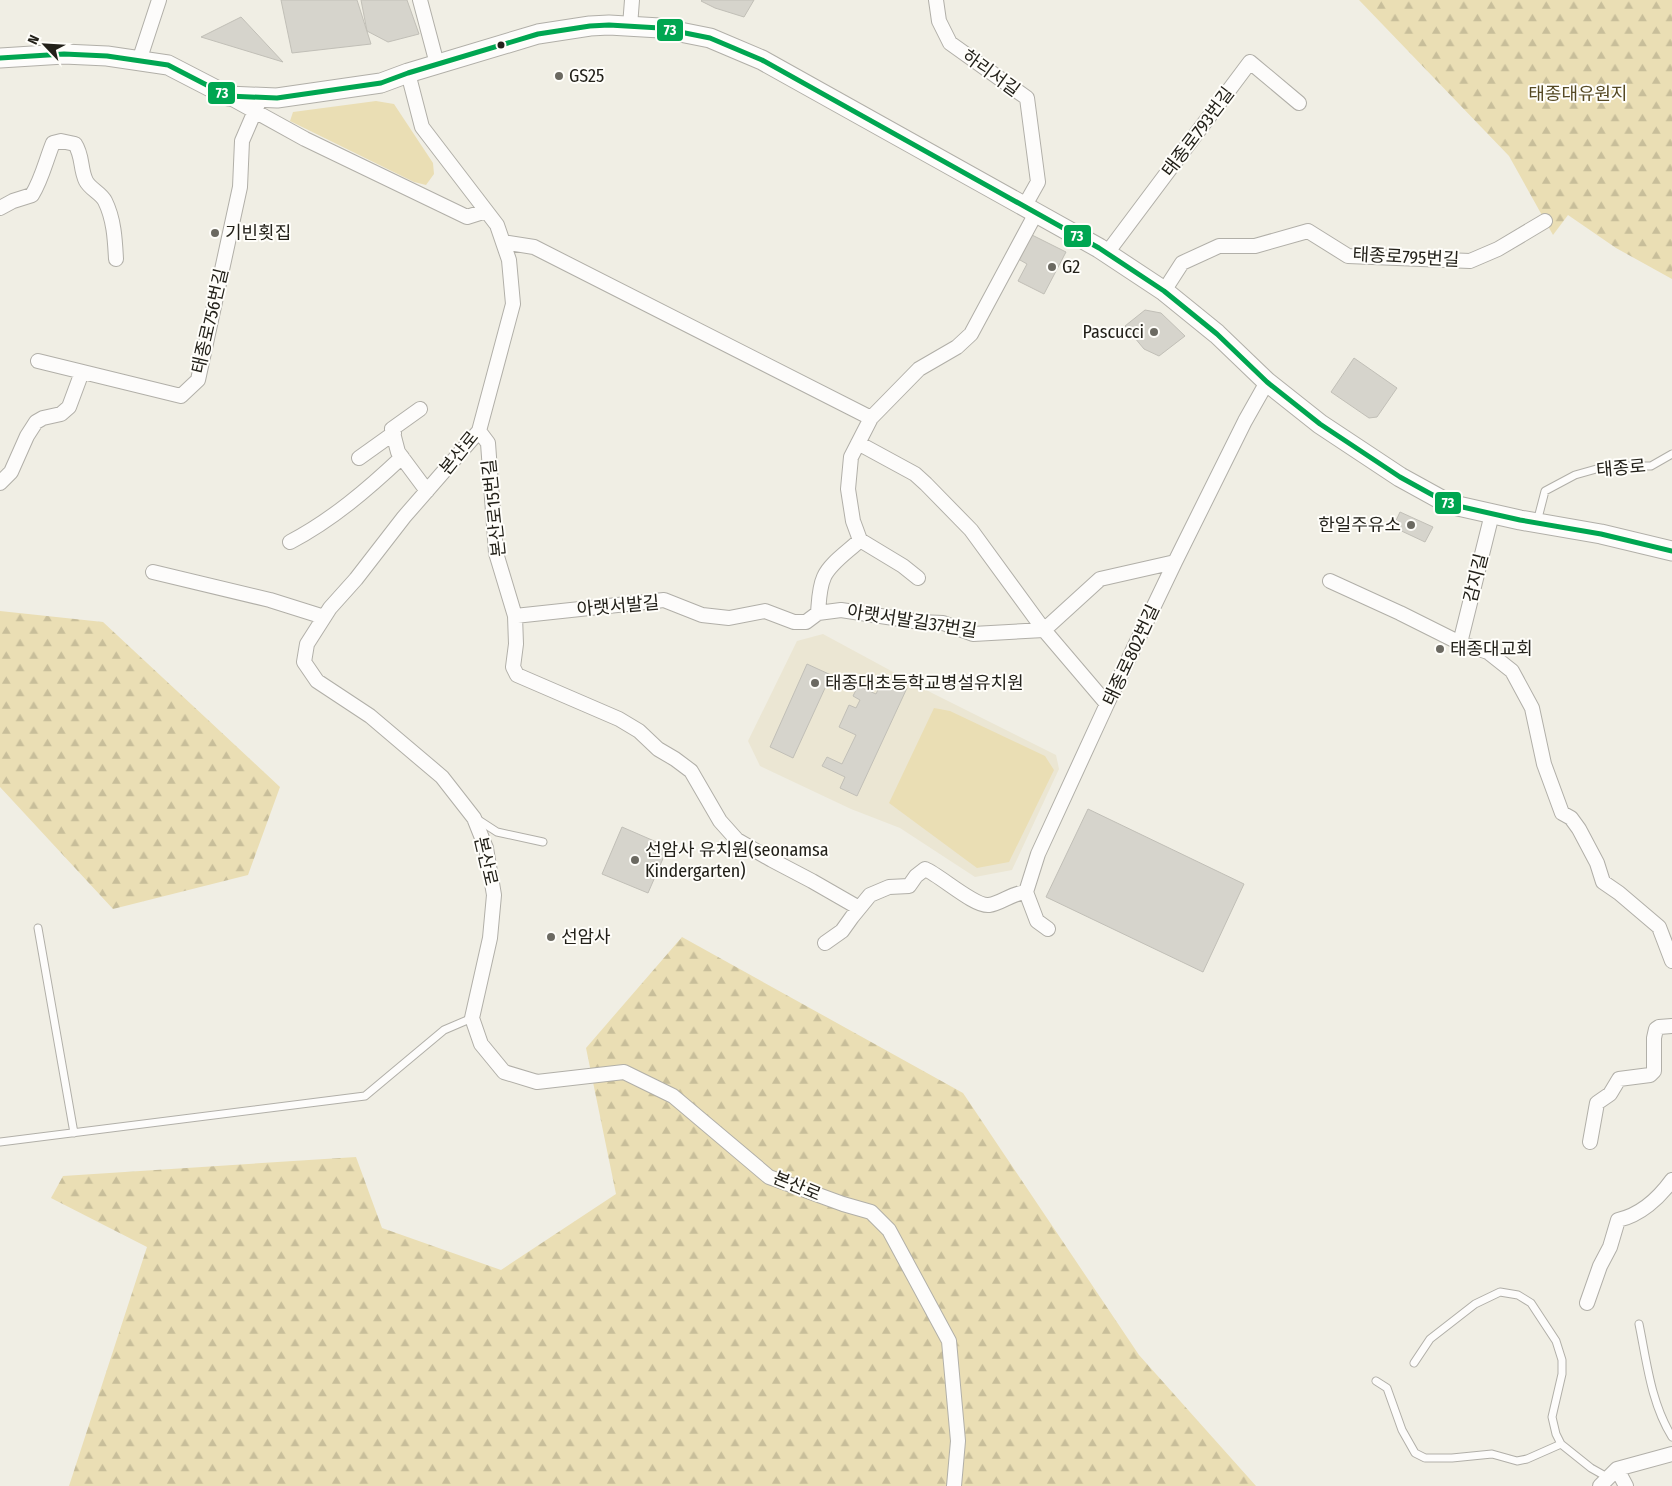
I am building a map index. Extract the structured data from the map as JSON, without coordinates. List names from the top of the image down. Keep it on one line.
{"streets":{"street":["하리서길","태종로793번길","태종로795번길","태종로756번길","본산로","본산로15번길","감지길","아랫서발길","아랫서발길37번길","태종로802번길"],"lane":["태종로"]},"crossings":[["본산로","본산로15번길"],["본산로15번길","아랫서발길"],["아랫서발길","아랫서발길37번길"]],"parks":["태종대유원지"],"places":["GS25","기빈횟집","G2","Pascucci","한일주유소","태종대교회","태종대초등학교병설유치원","선암사 유치원(seonamsa Kindergarten)","선암사"],"lines":["transit line 73"],"north":"top left"}
